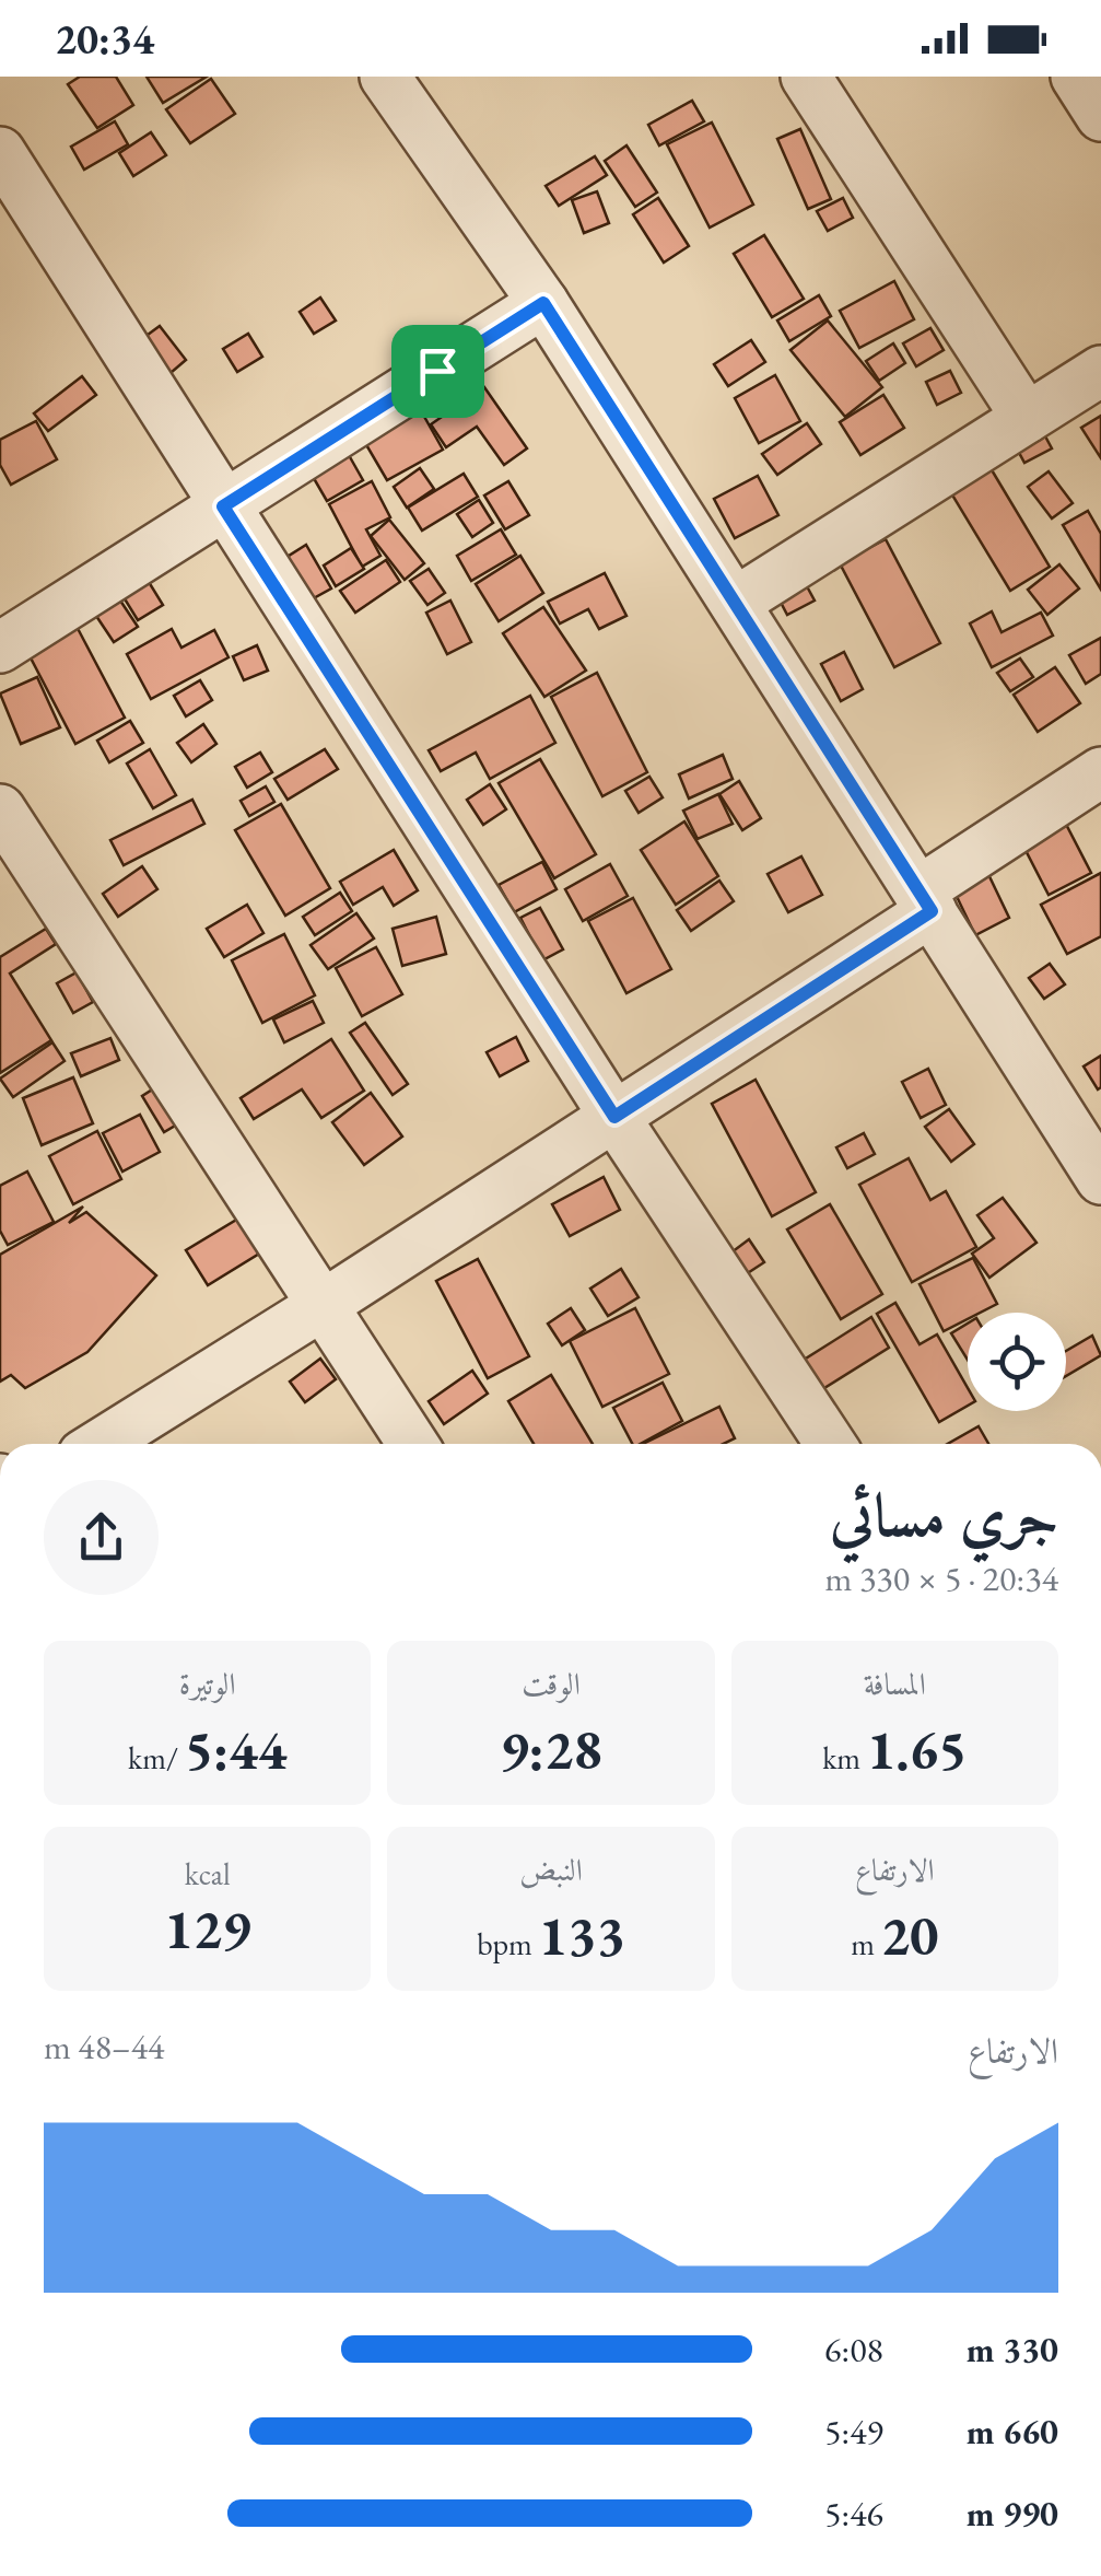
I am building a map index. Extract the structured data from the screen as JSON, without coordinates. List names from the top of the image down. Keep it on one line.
{"page":{"status":"20:34","heading":["جري مسائي","20:34 · 5 × 330 m"],"stats":[["المسافة","1.65 km"],["الوقت","9:28"],["الوتيرة","5:44 /km"],["الارتفاع","20 m"],["النبض","133 bpm"],["kcal","129"]],"chart":["الارتفاع","44–48 m"],"list":[{"name":"330 m","note":"6:08"},{"name":"660 m","note":"5:49"},{"name":"990 m","note":"5:46"}]}}
